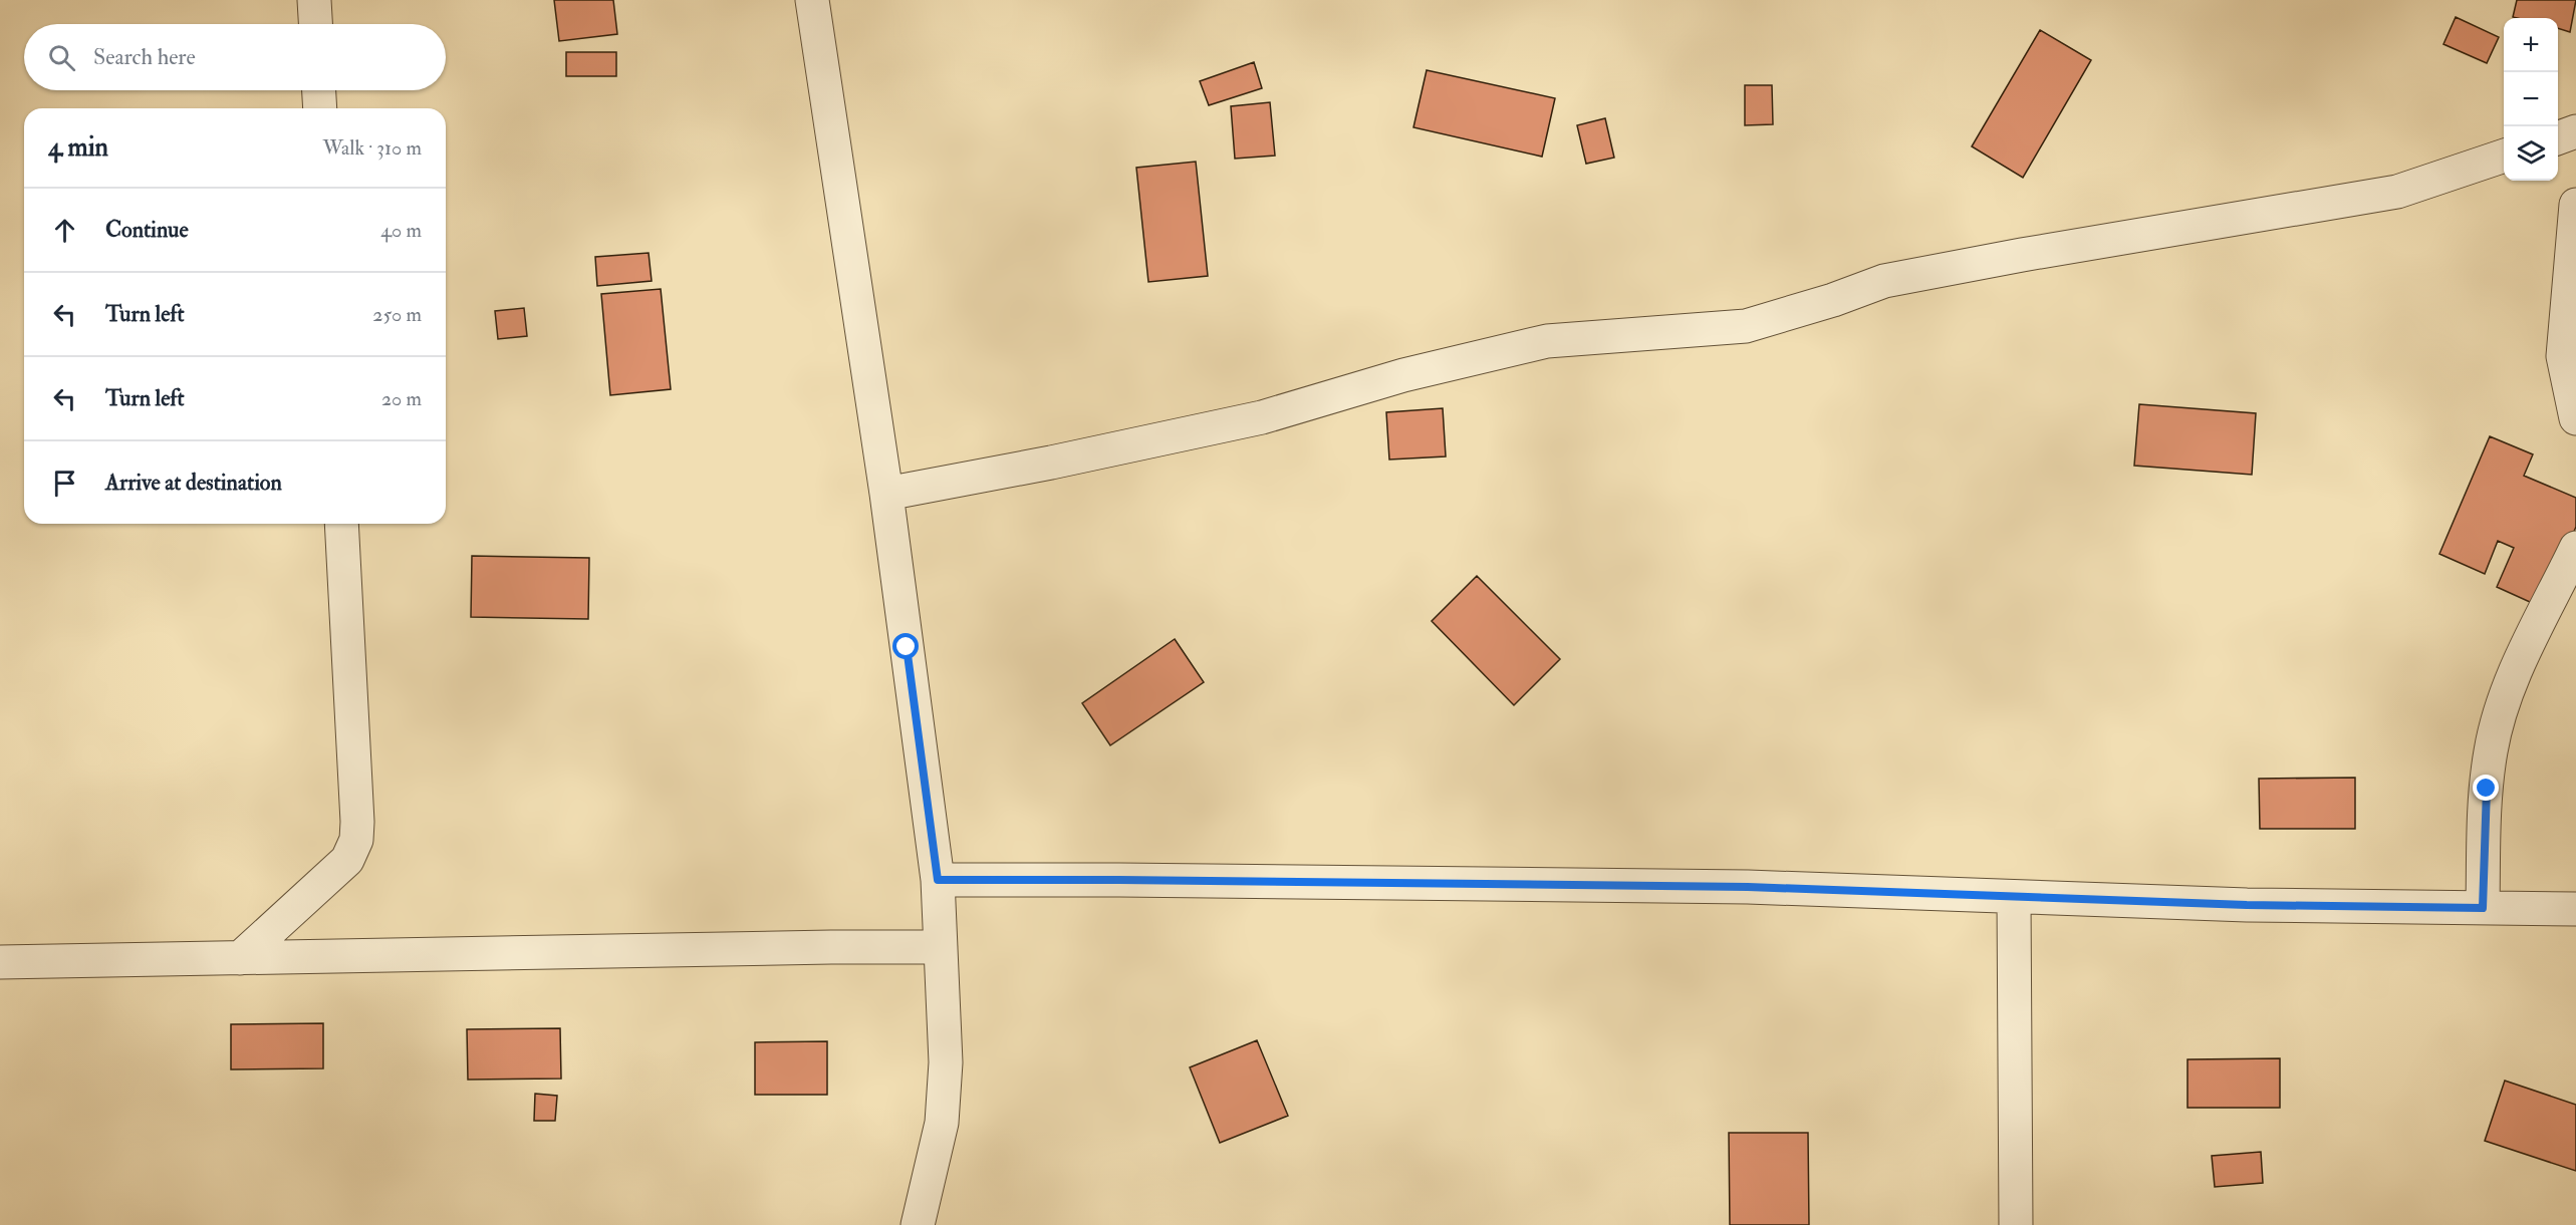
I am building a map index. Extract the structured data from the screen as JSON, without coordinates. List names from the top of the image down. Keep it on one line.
{"page":{"map_buttons":["+","−"],"search":"Search here","heading":["4 min","Walk · 310 m"],"list":[["Continue","40 m"],["Turn left","250 m"],["Turn left","20 m"],"Arrive at destination"]}}
